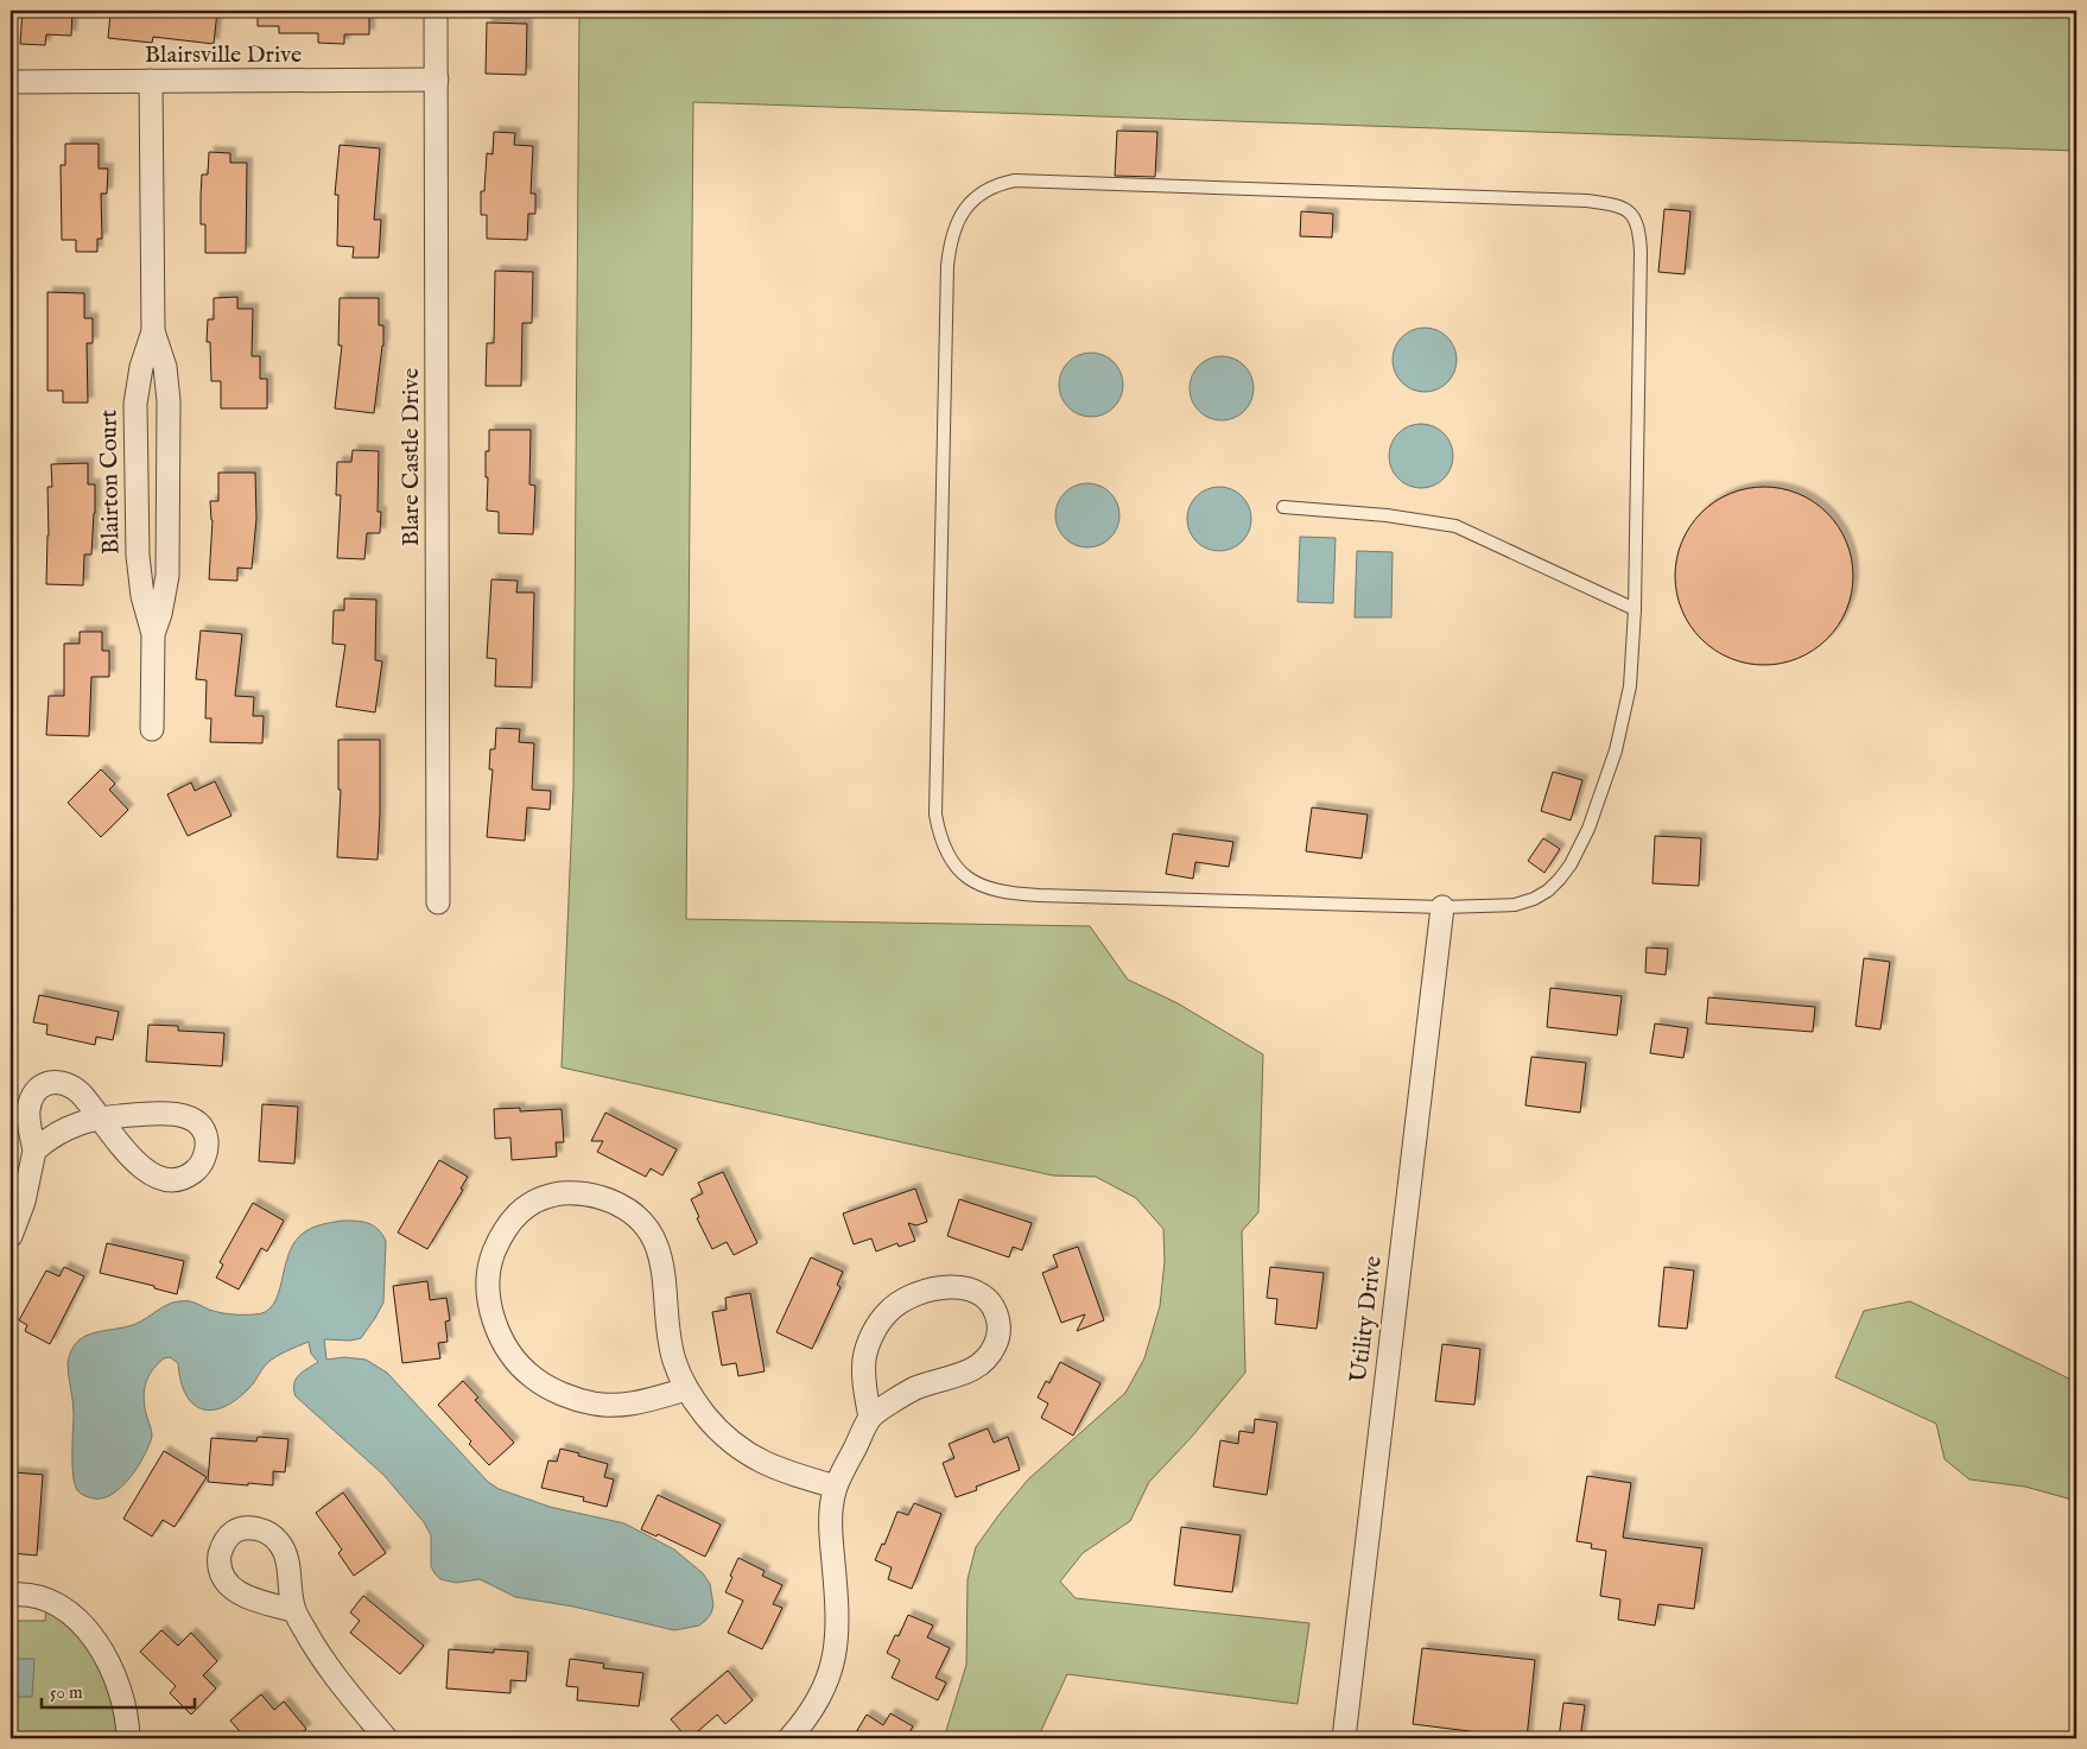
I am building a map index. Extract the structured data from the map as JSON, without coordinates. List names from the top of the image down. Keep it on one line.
{"streets":{"street":["Blairsville Drive","Blare Castle Drive","Blairton Court","Utility Drive"]},"crossings":[["Blairsville Drive","Blare Castle Drive"],["Blairsville Drive","Blairton Court"]],"scale_bar":"50 m"}
